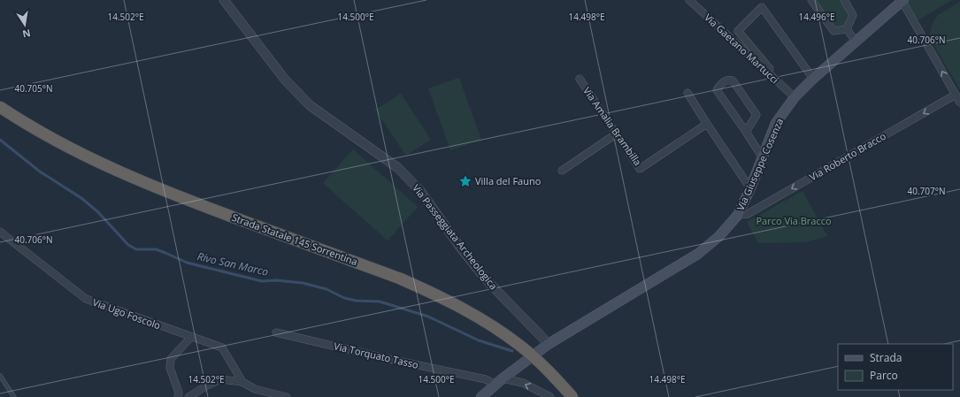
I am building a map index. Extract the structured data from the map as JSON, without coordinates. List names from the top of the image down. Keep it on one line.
{"streets":{"highway":["Strada Statale 145 Sorrentina"],"main road":["Via Giuseppe Cosenza"],"street":["Via Gaetano Martucci","Via Amalia Brambilla","Via Roberto Bracco","Via Passeggiata Archeologica","Via Ugo Foscolo","Via Torquato Tasso"]},"crossings":[["Via Gaetano Martucci","Via Giuseppe Cosenza"],["Via Roberto Bracco","Via Giuseppe Cosenza"],["Via Giuseppe Cosenza","Via Passeggiata Archeologica"],["Via Giuseppe Cosenza","Via Torquato Tasso"]],"one_way":["Via Roberto Bracco"],"water":["Rivo San Marco"],"parks":["Parco Via Bracco"],"places":{"place":["Villa del Fauno"]},"legend":["Strada","Parco"],"north":"bottom","coordinates":["14.502°E","14.500°E","14.498°E","14.496°E","40.706°N","40.705°N","40.707°N"]}
